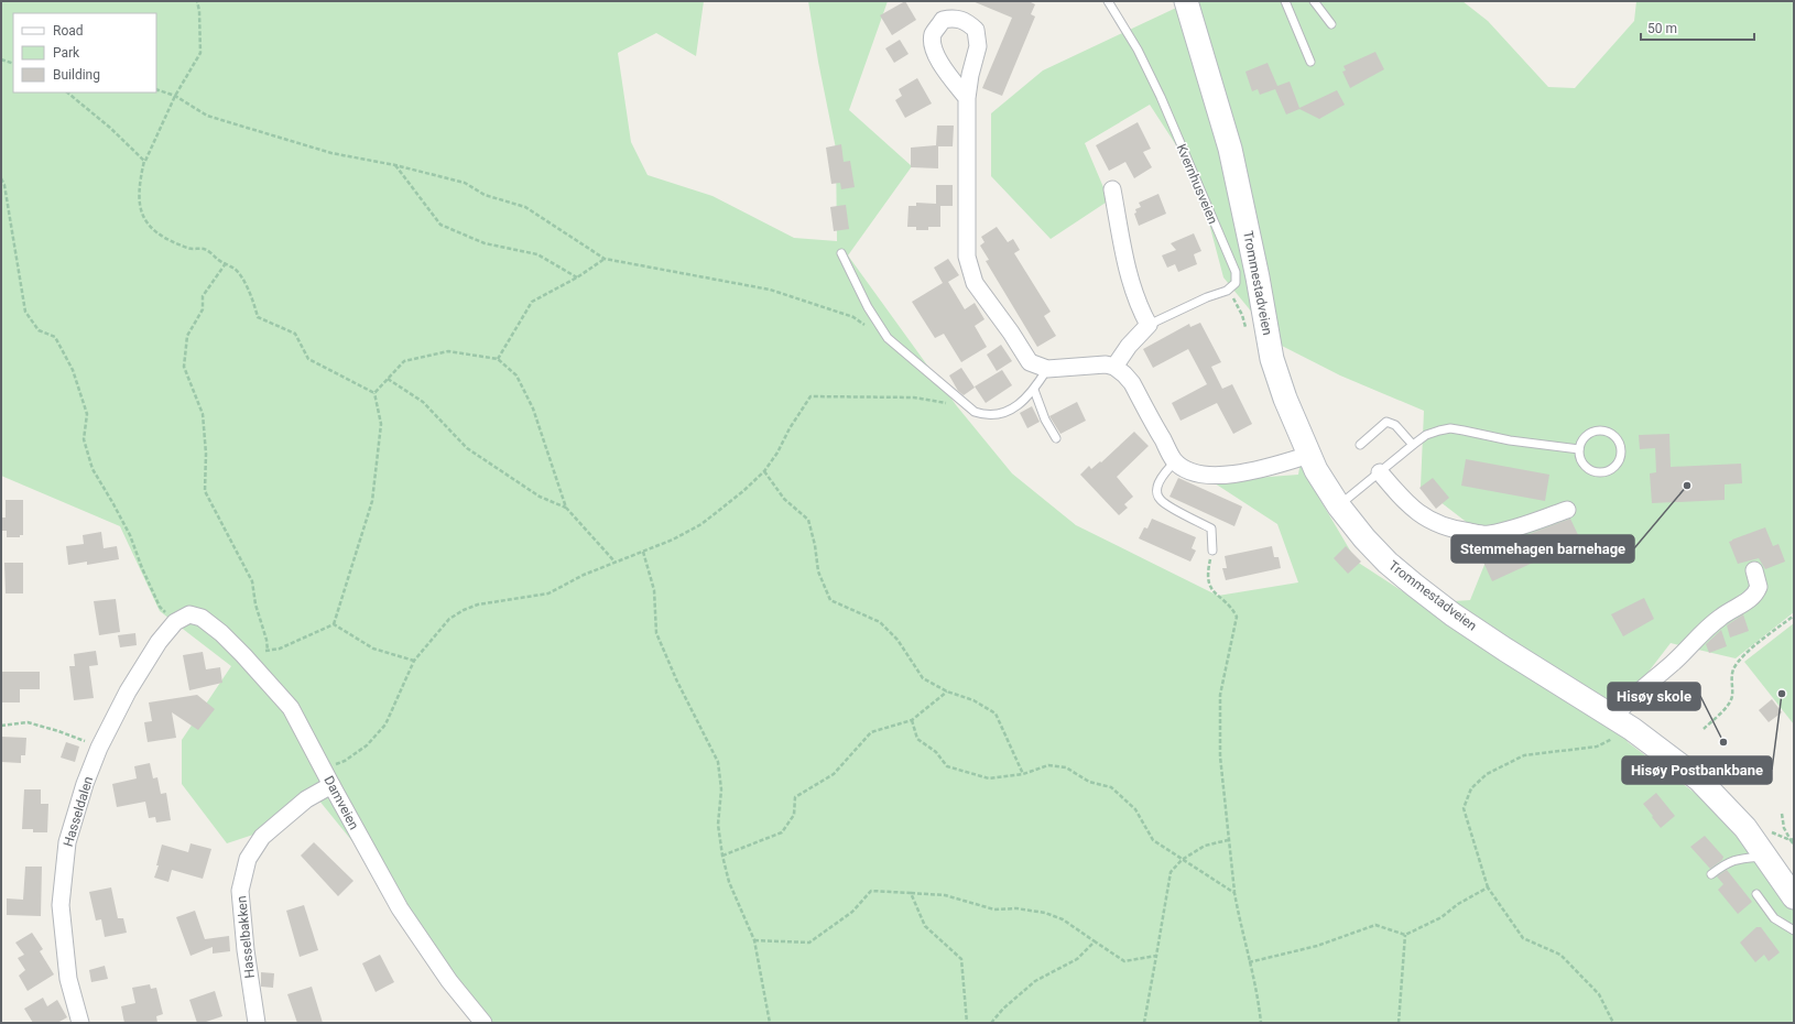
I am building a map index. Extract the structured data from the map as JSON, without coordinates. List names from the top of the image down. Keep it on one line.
{"streets":{"main road":["Trommestadveien"],"street":["Damveien","Hasseldalen","Hasselbakken"],"lane":["Kvernhusveien"]},"crossings":[["Damveien","Hasseldalen"],["Damveien","Hasselbakken"]],"places":["Stemmehagen barnehage","Hisøy Postbankbane","Hisøy skole"],"legend":["Road","Park","Building"],"scale_bar":"50 m"}
